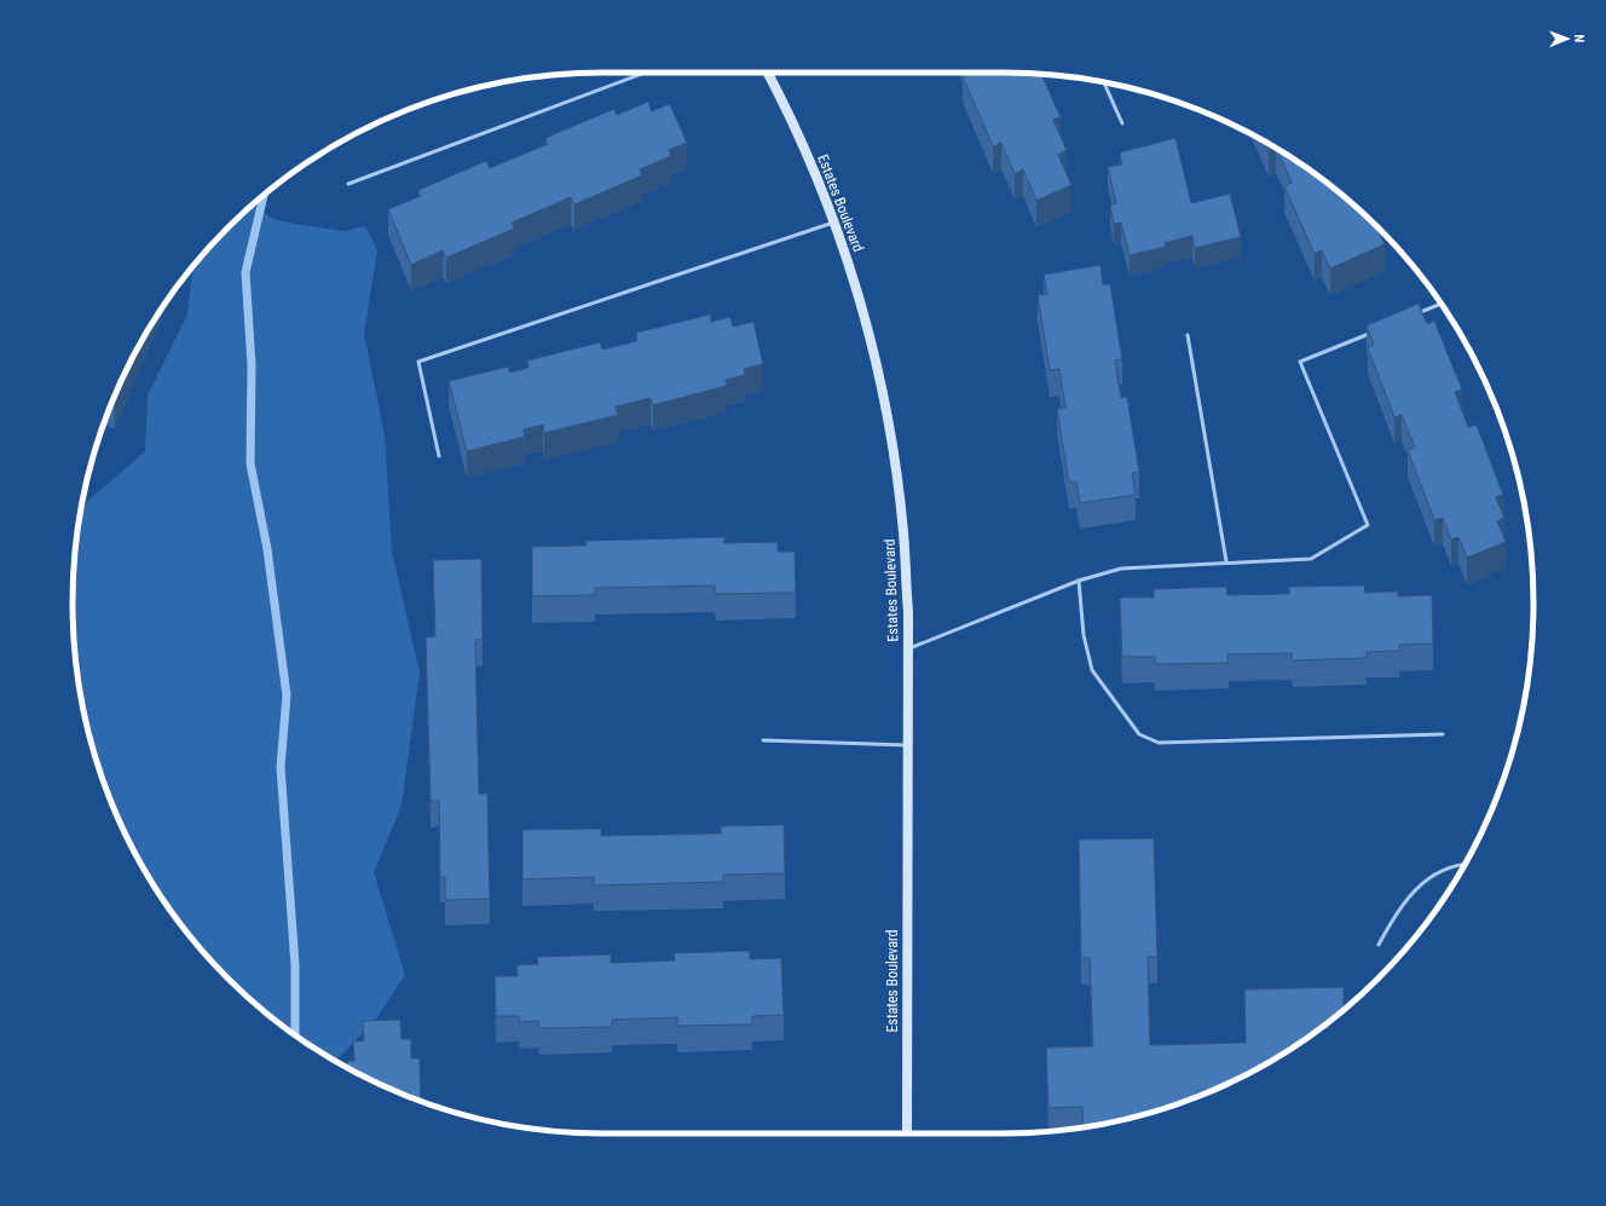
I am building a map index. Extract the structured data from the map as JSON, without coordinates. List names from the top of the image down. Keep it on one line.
{"streets":{"street":["Estates Boulevard"]},"north":"right"}
